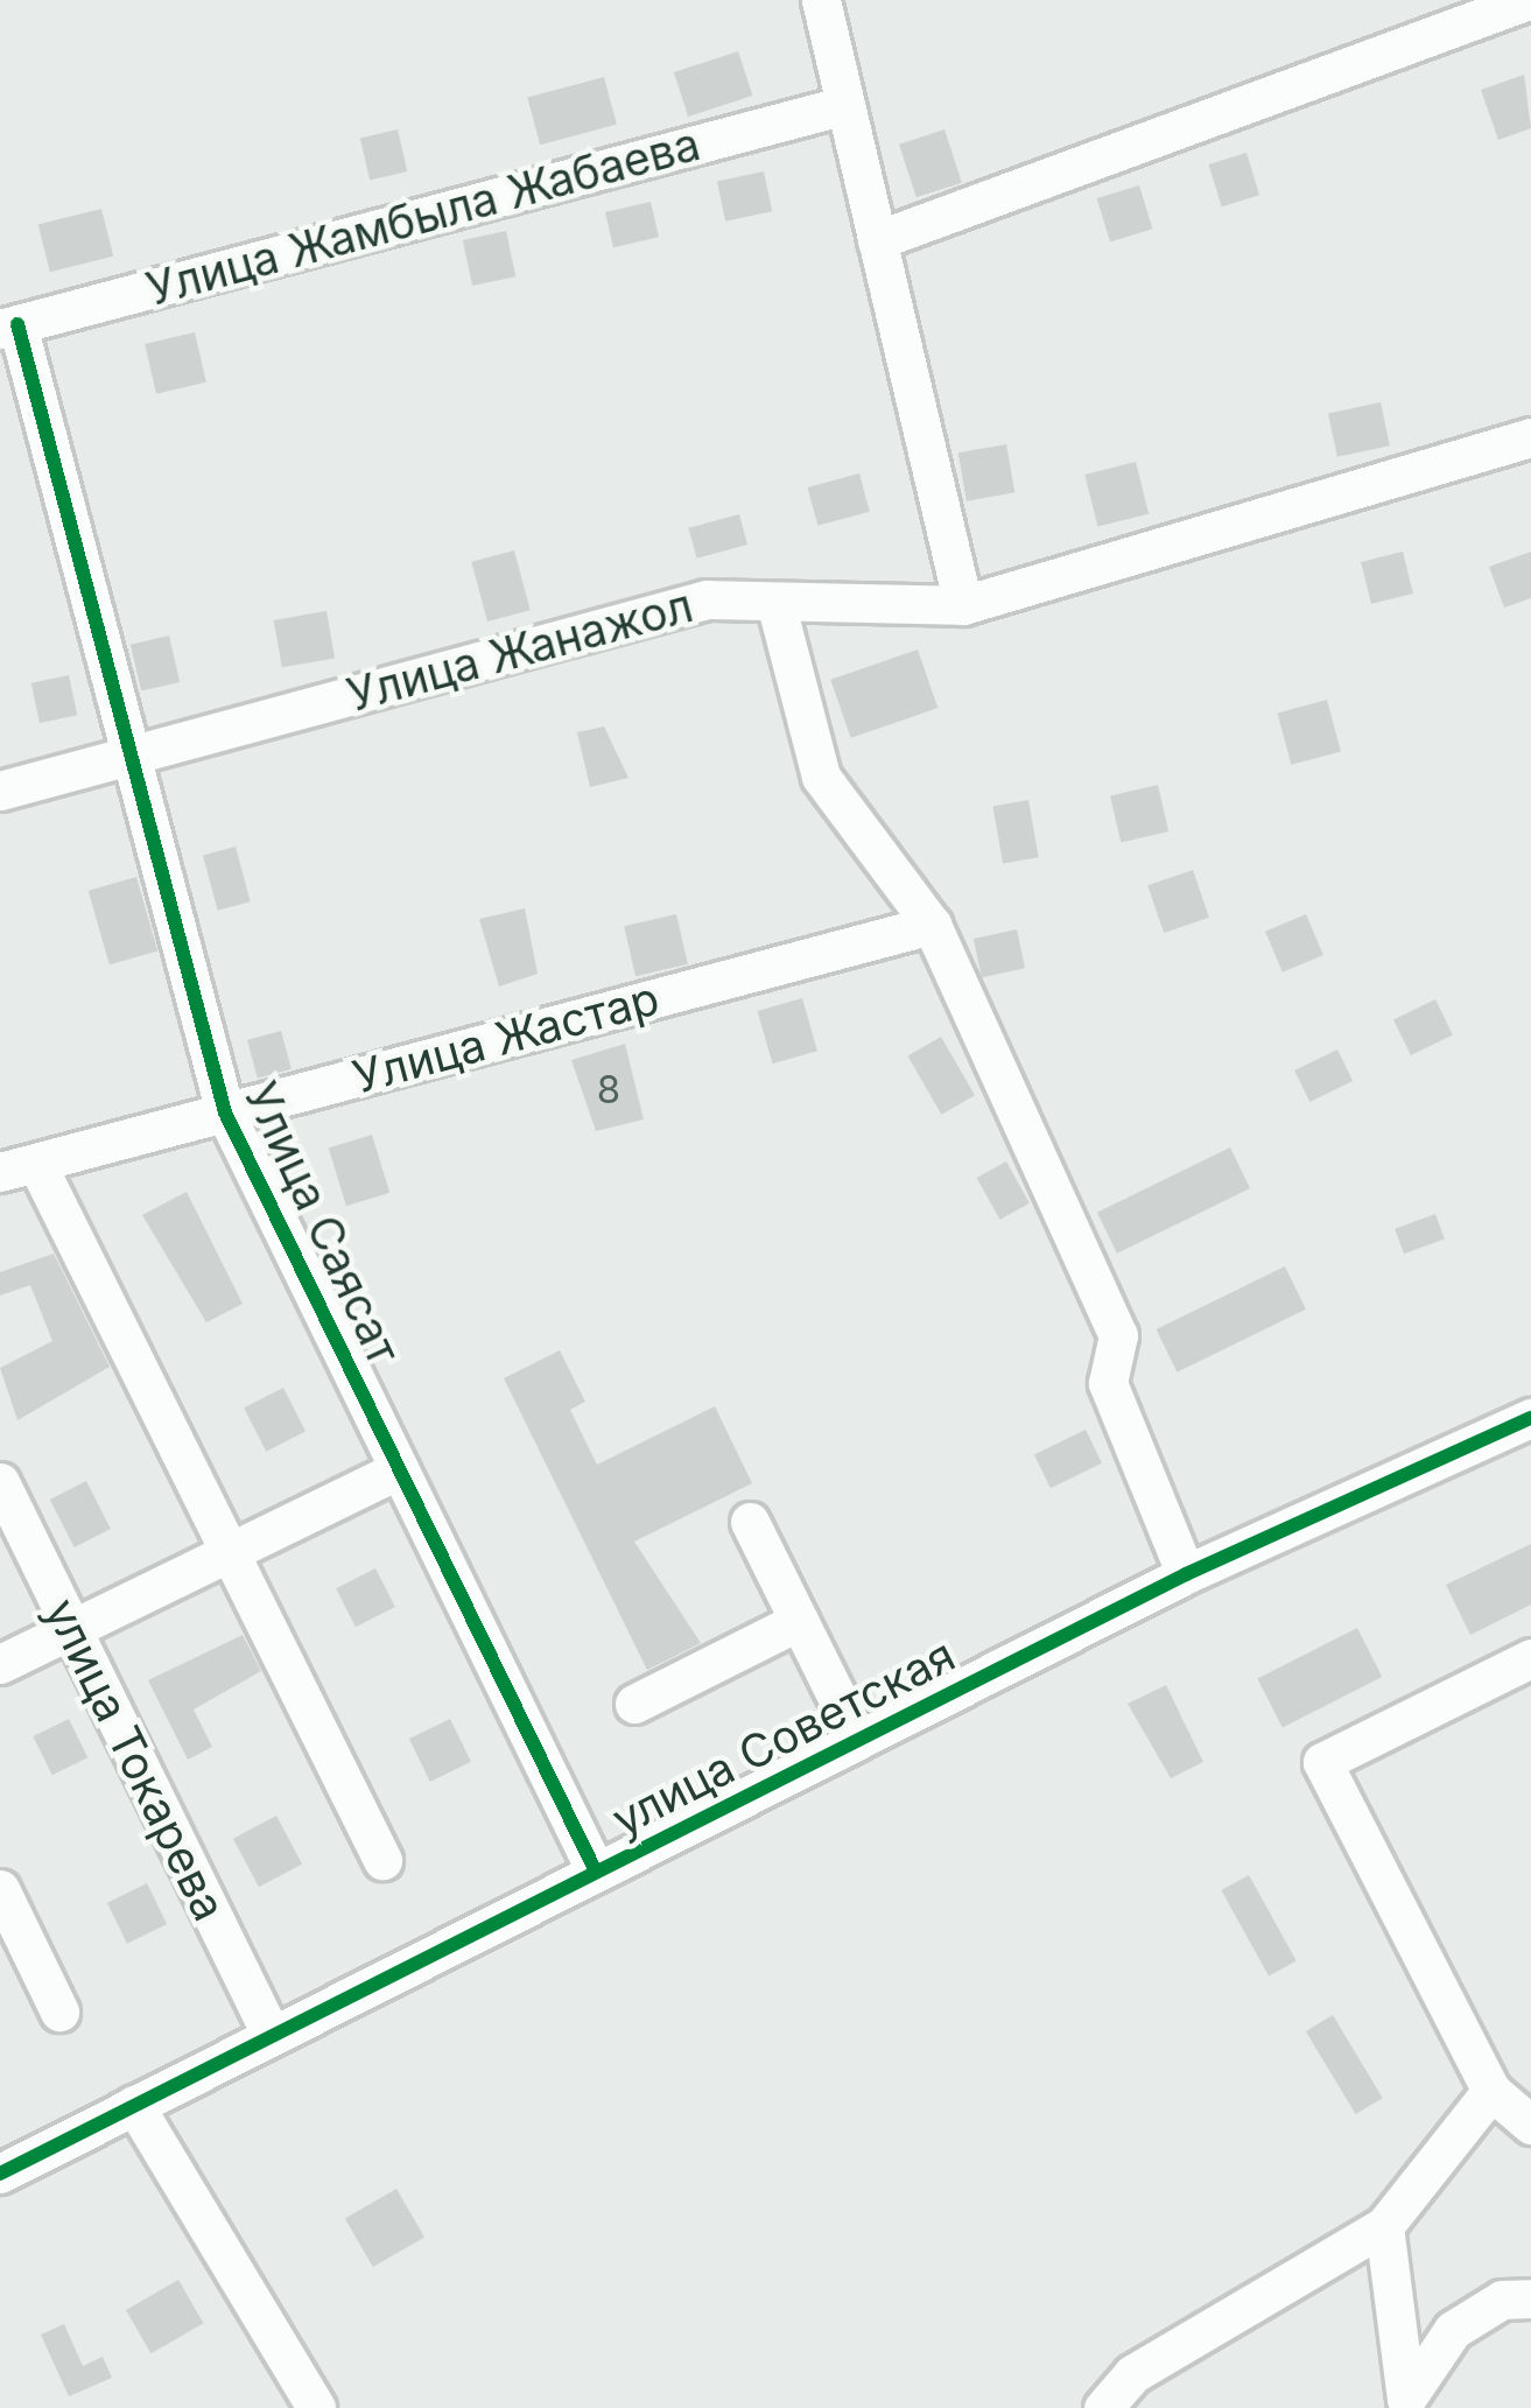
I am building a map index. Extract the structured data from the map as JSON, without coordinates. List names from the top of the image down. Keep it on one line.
{"streets":{"street":["Улица Жамбыла Жабаева","Улица Жанажол","Улица Жастар","Улица Саясат","улица Советская","улица Токарева"]},"crossings":[["Улица Жамбыла Жабаева","Улица Саясат"],["Улица Жанажол","Улица Саясат"],["Улица Жастар","Улица Саясат"],["Улица Саясат","улица Советская"],["улица Советская","улица Токарева"]],"house_numbers":["8"]}
